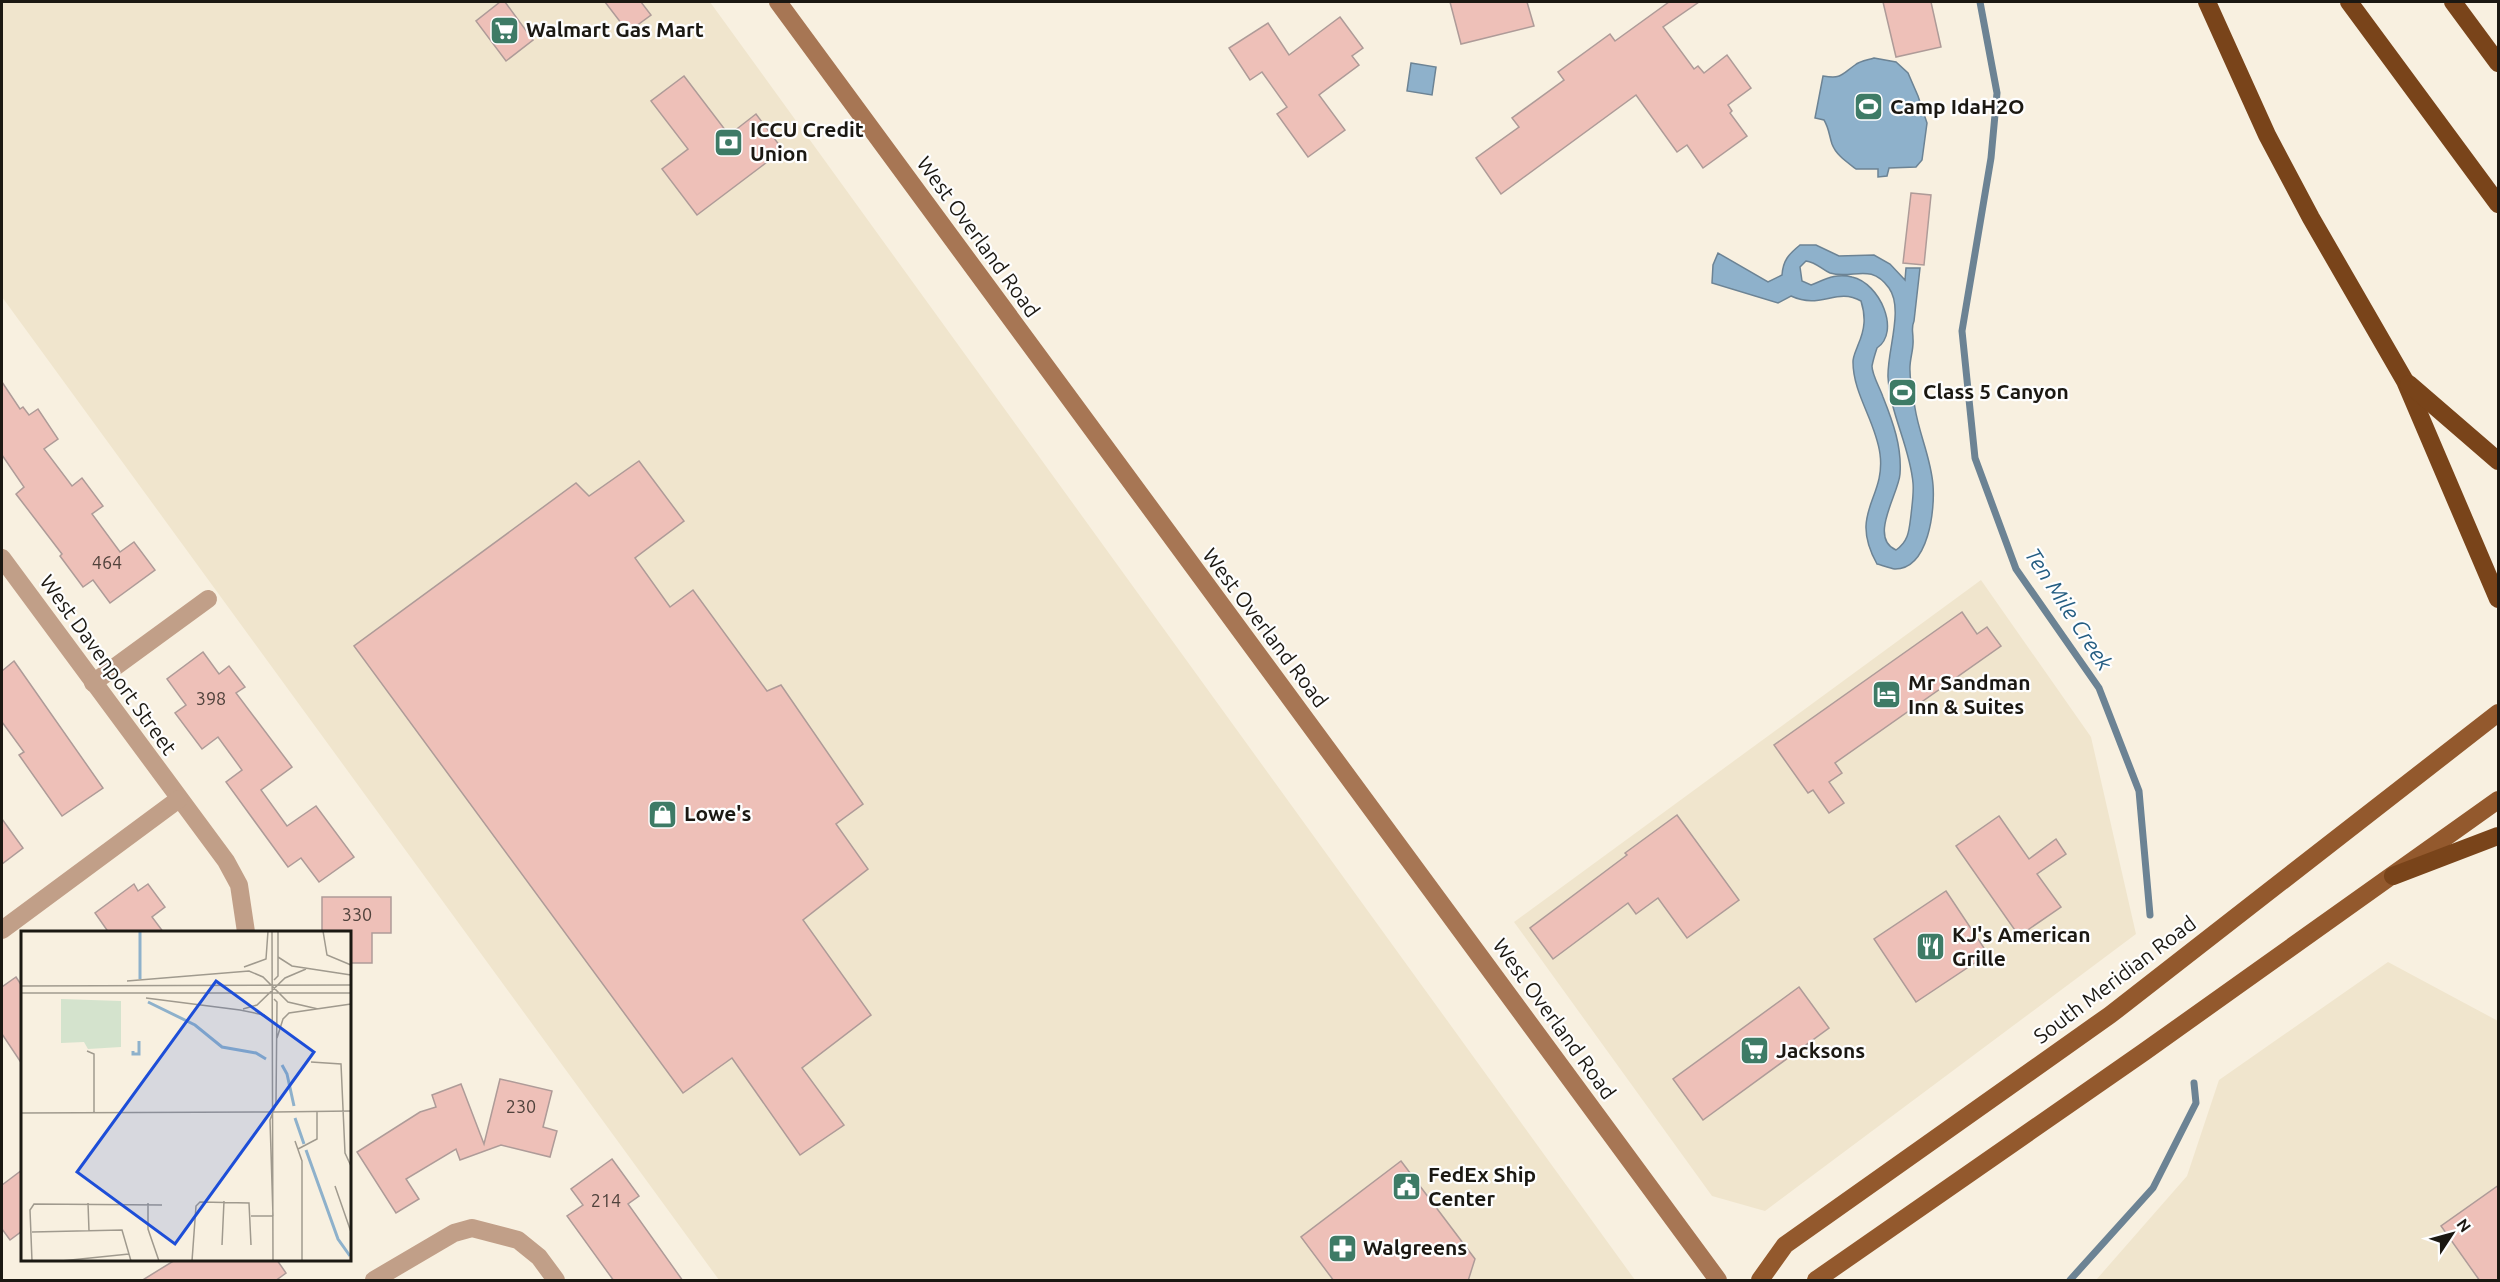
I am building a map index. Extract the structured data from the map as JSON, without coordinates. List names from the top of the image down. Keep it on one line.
{"streets":{"main road":["South Meridian Road"],"street":["West Overland Road","West Davenport Street"]},"water":["Ten Mile Creek"],"places":{"supermarket":["Walmart Gas Mart","Jacksons"],"sports":["Camp IdaH2O","Class 5 Canyon"],"bank":["ICCU Credit Union"],"hotel":["Mr Sandman Inn & Suites"],"shop":["Lowe's"],"restaurant":["KJ's American Grille"],"public building":["FedEx Ship Center"],"pharmacy":["Walgreens"]},"house_numbers":["464","398","330","230","214"],"north":"top right"}
